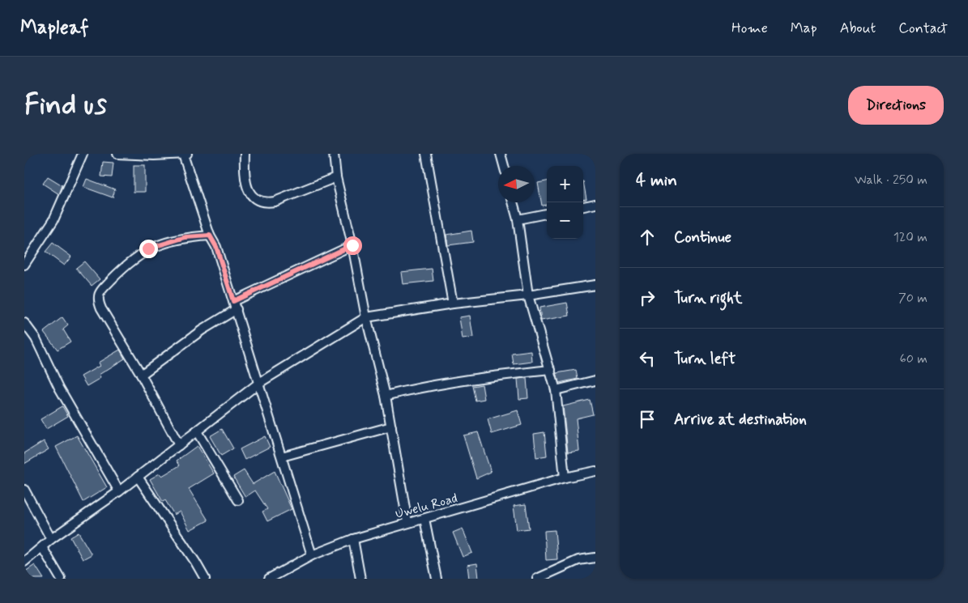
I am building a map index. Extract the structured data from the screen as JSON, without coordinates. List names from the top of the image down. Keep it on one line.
{"streets":{"street":["Uwelu Road"]},"north":"left","page":{"header":"Mapleaf","nav":["Home","Map","About","Contact"],"buttons":"Directions","title":"Find us","heading":["4 min","Walk · 250 m"],"map_buttons":["+","−"],"list":[["Continue","120 m"],["Turn right","70 m"],["Turn left","60 m"],"Arrive at destination"]}}
